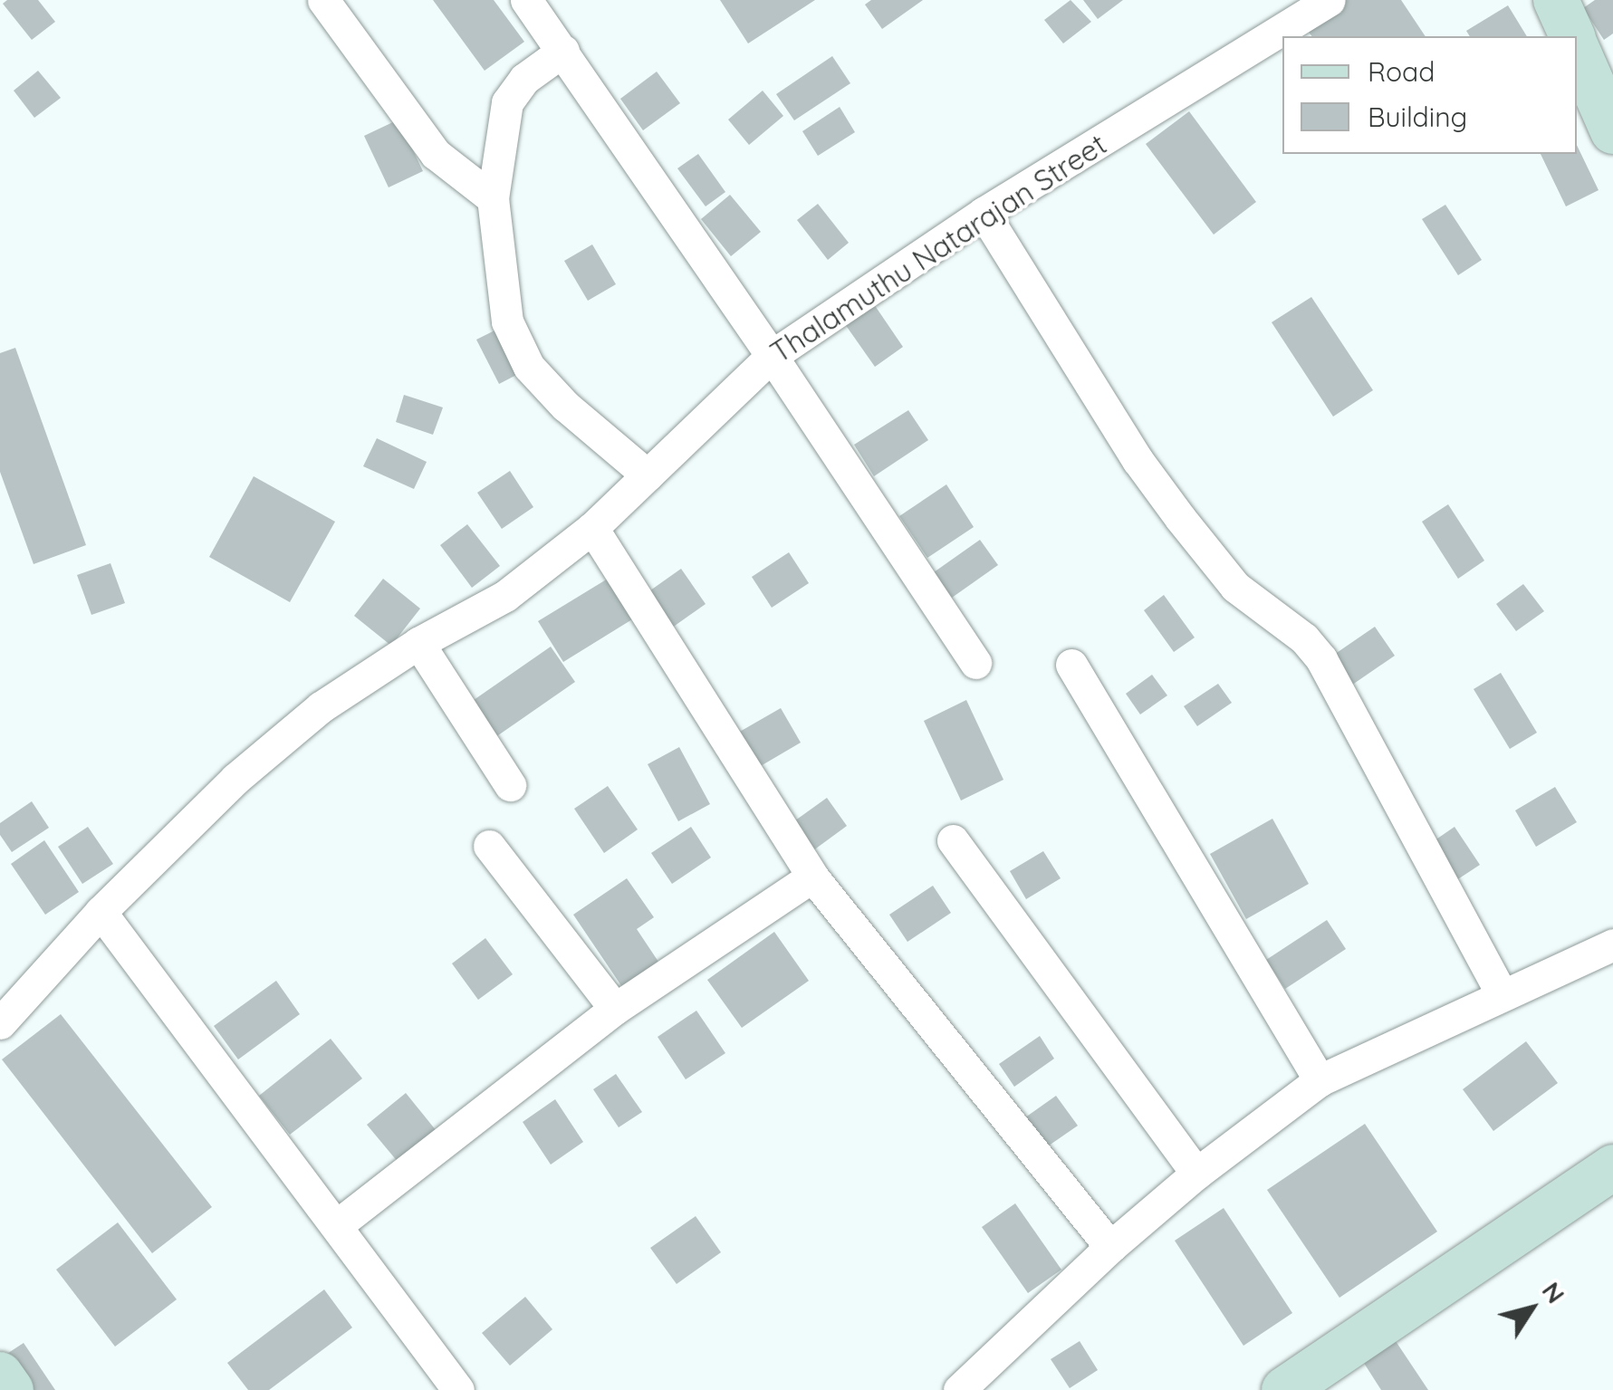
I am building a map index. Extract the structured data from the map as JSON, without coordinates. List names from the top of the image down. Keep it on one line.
{"streets":{"street":["Thalamuthu Natarajan Street"]},"legend":["Road","Building"],"north":"top right"}
